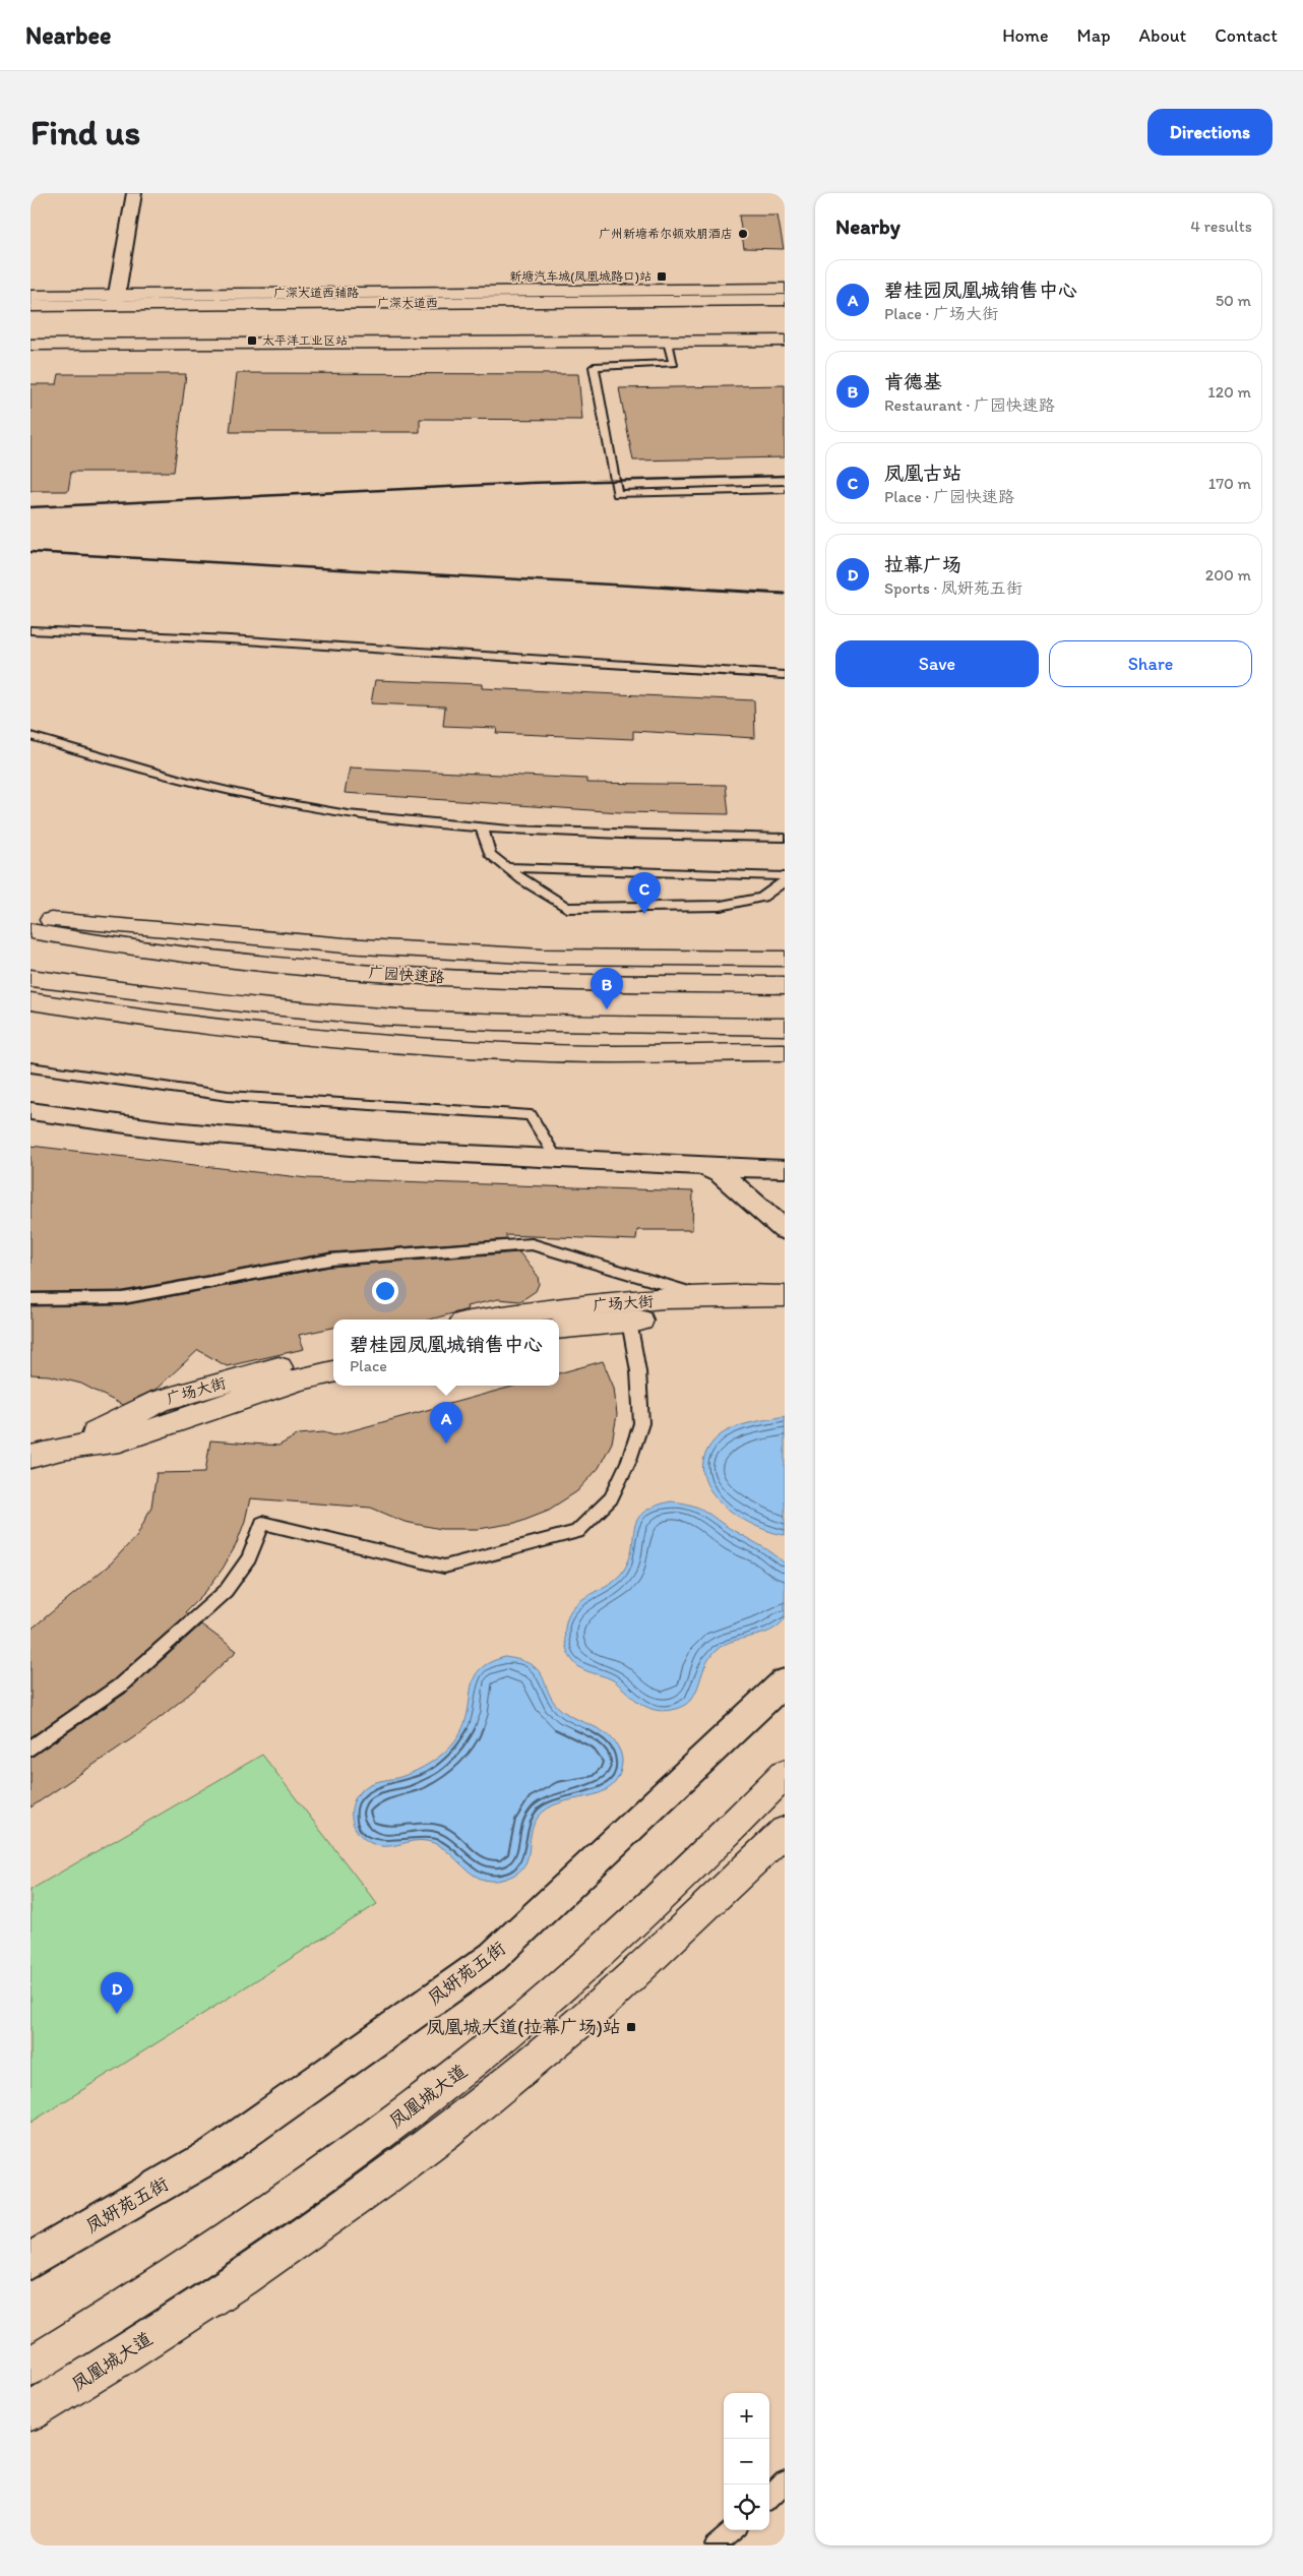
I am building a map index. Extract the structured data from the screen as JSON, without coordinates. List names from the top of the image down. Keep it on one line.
{"streets":{"main road":["广深大道西辅路","广深大道西","广园快速路","广场大街","凤凰城大道"],"street":["凤妍苑五街"]},"crossings":[["广深大道西辅路","广深大道西"]],"places":{"other":["广州新塘希尔顿欢朋酒店"],"transit":["新塘汽车城(凤凰城路口)站","太平洋工业区站","凤凰城大道(拉幕广场)站"]},"page":{"header":"Nearbee","nav":["Home","Map","About","Contact"],"buttons":["Directions",["Save","Share"]],"title":"Find us","heading":["Nearby","4 results"],"list":[{"mark":"A","name":"碧桂园凤凰城销售中心","note":"Place · 广场大街","value":"50 m"},{"mark":"B","name":"肯德基","note":"Restaurant · 广园快速路","value":"120 m"},{"mark":"C","name":"凤凰古站","note":"Place · 广园快速路","value":"170 m"},{"mark":"D","name":"拉幕广场","note":"Sports · 凤妍苑五街","value":"200 m"}],"pins":["C","B","A","D"],"popup":["碧桂园凤凰城销售中心","Place"],"map_buttons":["+","−"]}}
